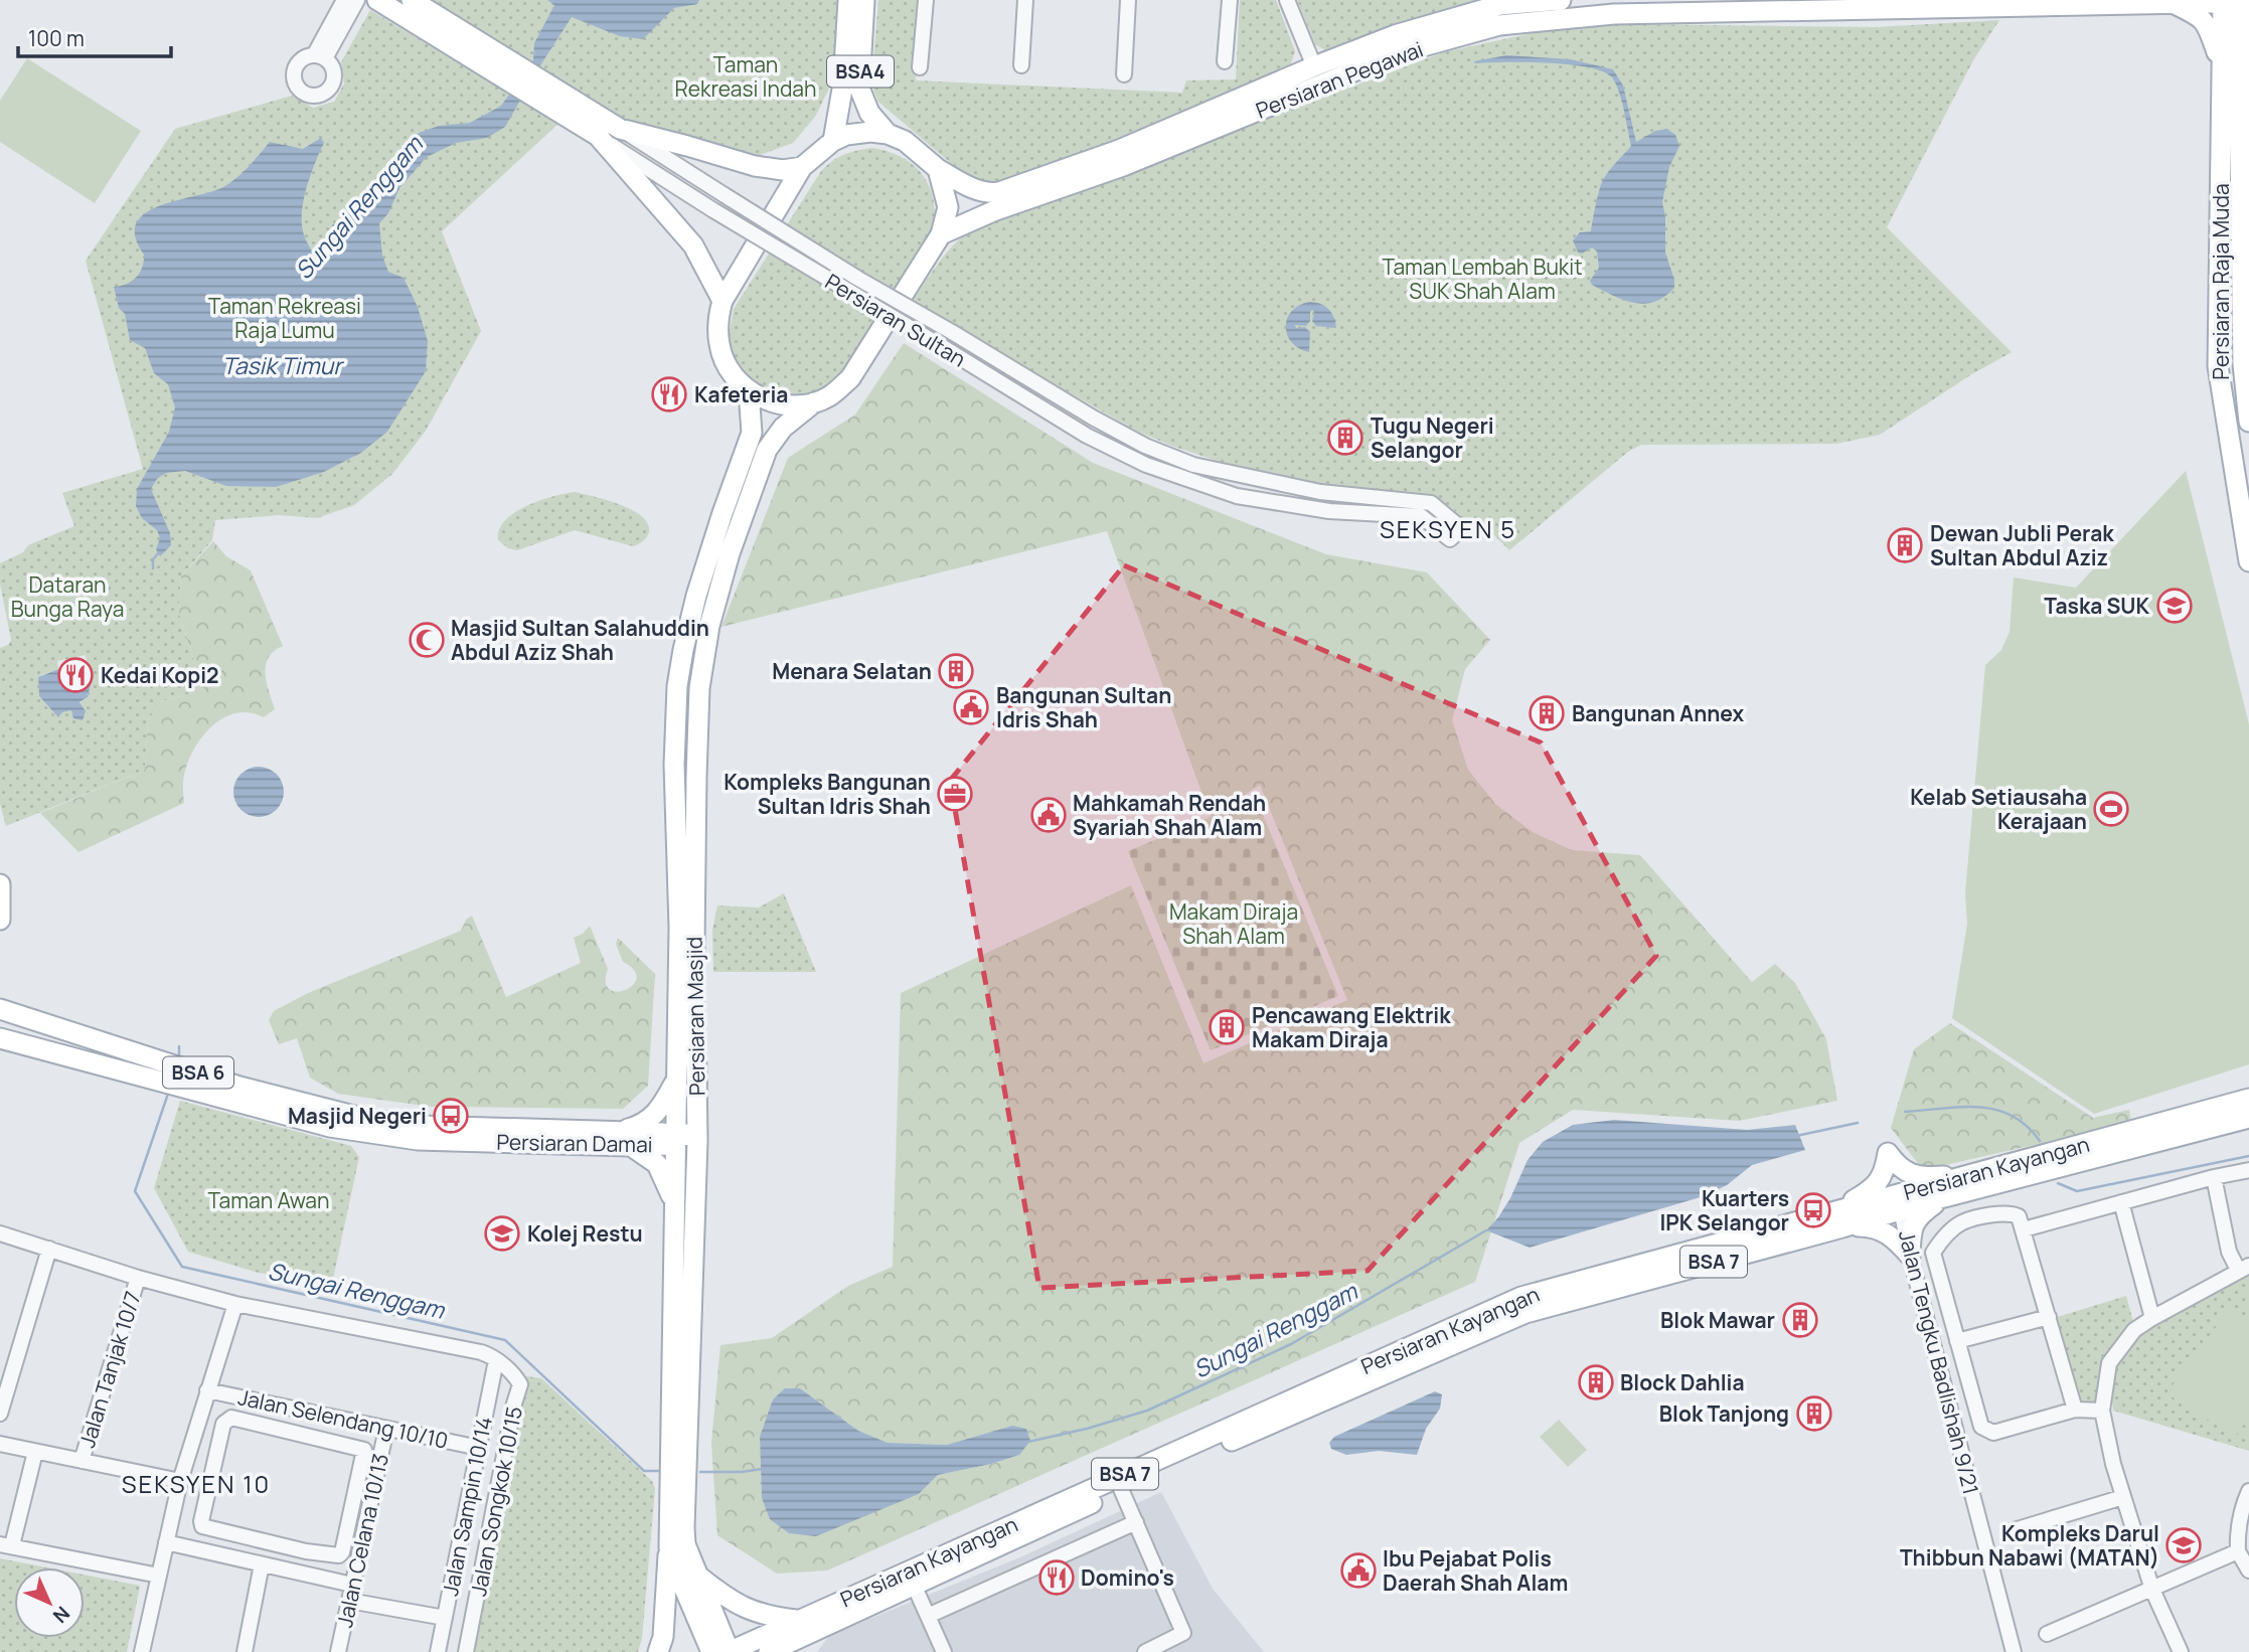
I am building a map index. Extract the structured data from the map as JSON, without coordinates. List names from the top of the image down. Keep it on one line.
{"streets":{"main road":["BSA4","Persiaran Pegawai","Persiaran Raja Muda","Persiaran Sultan","Persiaran Masjid","BSA 6","Persiaran Damai","Persiaran Kayangan","BSA 7"],"street":["Jalan Tengku Badlishah 9/21","Jalan Tanjak 10/7","Jalan Selendang 10/10","Jalan Songkok 10/15","Jalan Sampin 10/14","Jalan Celana 10/13"]},"crossings":[["BSA4","Persiaran Pegawai"],["Persiaran Pegawai","Persiaran Raja Muda"],["Persiaran Pegawai","Persiaran Masjid"],["Persiaran Masjid","Persiaran Damai"],["Persiaran Masjid","Persiaran Kayangan"],["Persiaran Kayangan","Jalan Tengku Badlishah 9/21"],["Jalan Selendang 10/10","Jalan Sampin 10/14"],["Jalan Selendang 10/10","Jalan Celana 10/13"],["Jalan Songkok 10/15","Jalan Sampin 10/14"]],"districts":["SEKSYEN 5","SEKSYEN 10"],"water":["Sungai Renggam","Tasik Timur"],"parks":["Taman Rekreasi Indah","Taman Lembah Bukit SUK Shah Alam","Taman Rekreasi Raja Lumu","Dataran Bunga Raya","Makam Diraja Shah Alam","Taman Awan"],"places":{"restaurant":["Kafeteria","Kedai Kopi2","Domino's"],"building":["Tugu Negeri Selangor","Dewan Jubli Perak Sultan Abdul Aziz","Menara Selatan","Bangunan Annex","Pencawang Elektrik Makam Diraja","Blok Mawar","Block Dahlia","Blok Tanjong"],"school or university":["Taska SUK","Kolej Restu","Kompleks Darul Thibbun Nabawi (MATAN)"],"mosque":["Masjid Sultan Salahuddin Abdul Aziz Shah"],"public building":["Bangunan Sultan Idris Shah","Mahkamah Rendah Syariah Shah Alam","Ibu Pejabat Polis Daerah Shah Alam"],"office":["Kompleks Bangunan Sultan Idris Shah"],"sports":["Kelab Setiausaha Kerajaan"],"bus stop":["Masjid Negeri","Kuarters IPK Selangor"]},"scale_bar":"100 m","north":"bottom right"}
